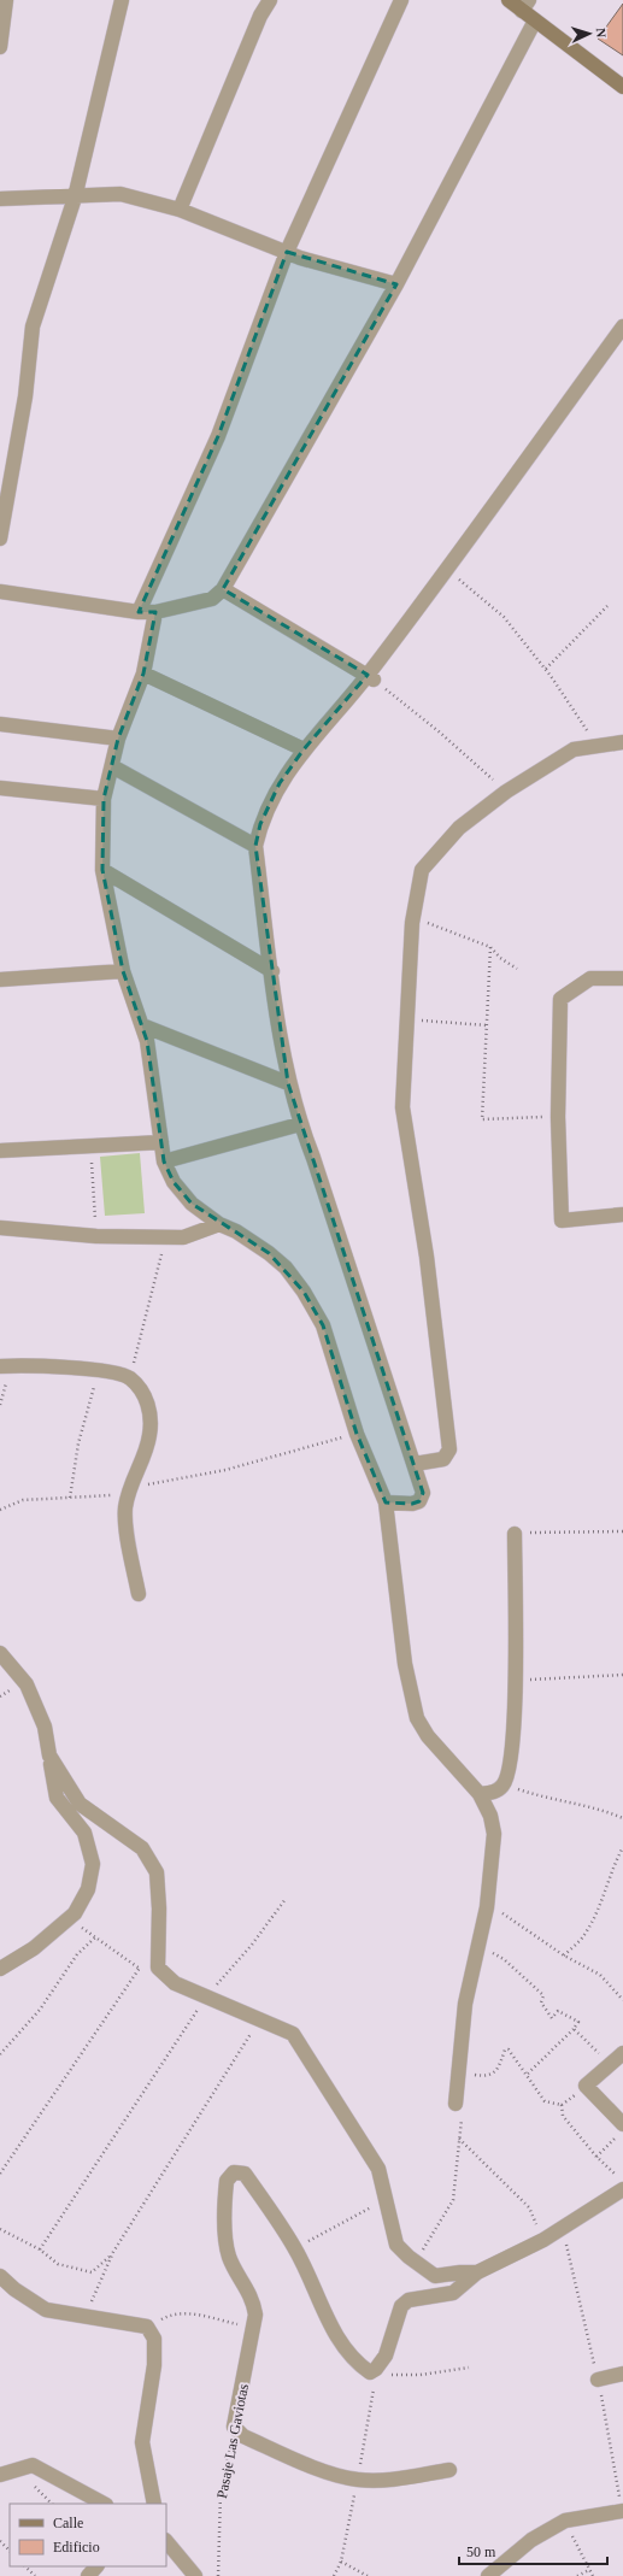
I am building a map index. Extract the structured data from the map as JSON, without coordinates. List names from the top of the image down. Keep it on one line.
{"streets":{"street":["Pasaje Las Gaviotas"]},"legend":["Calle","Edificio"],"scale_bar":"50 m","north":"right"}
